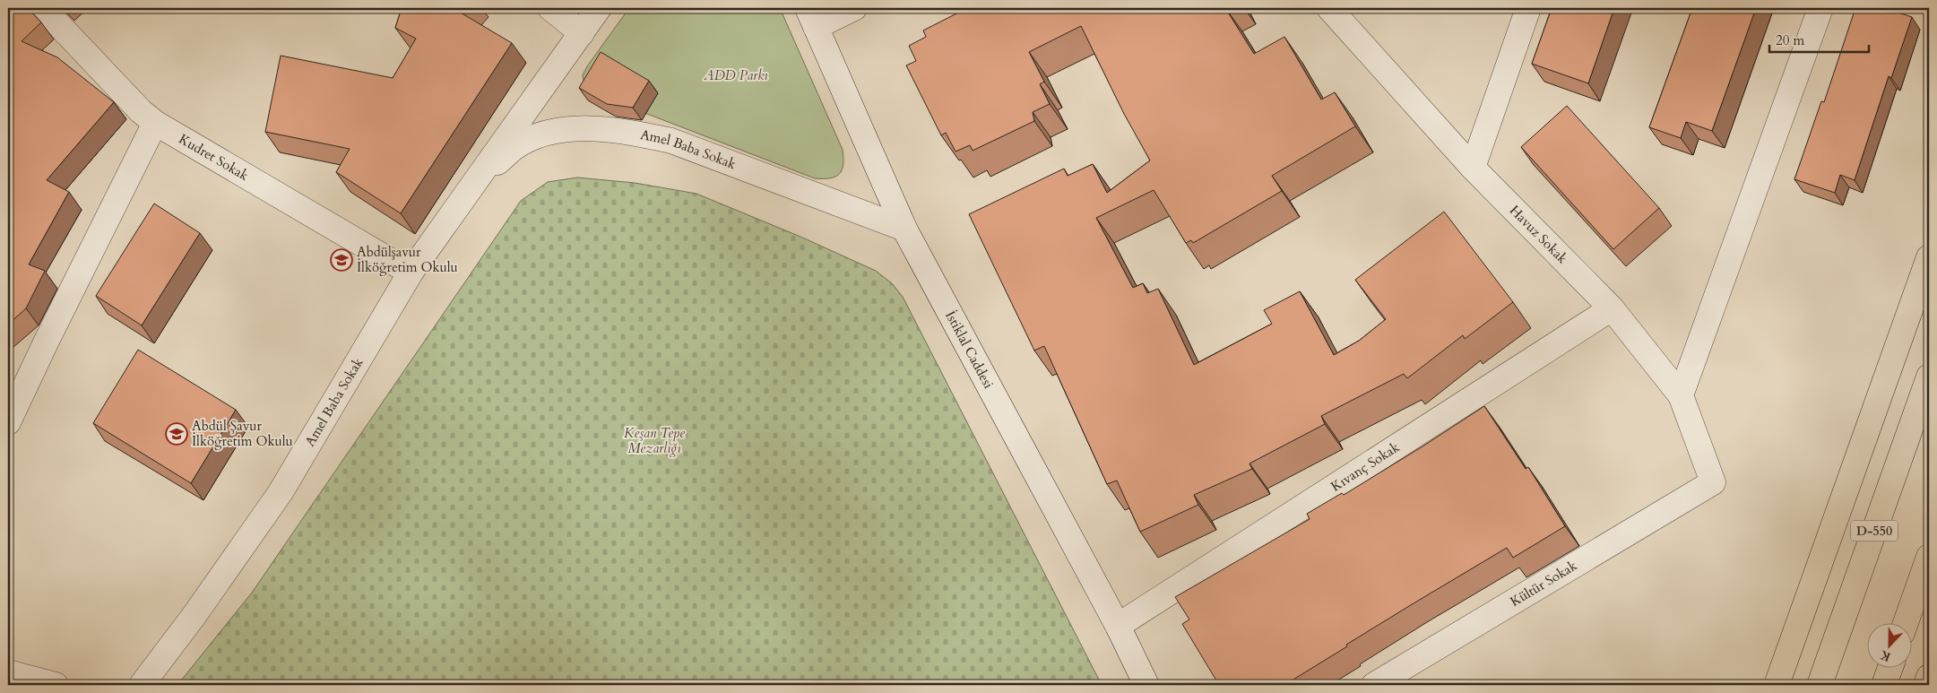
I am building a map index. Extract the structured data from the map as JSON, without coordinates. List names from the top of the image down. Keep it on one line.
{"streets":{"highway":["D-550"],"street":["Amel Baba Sokak","Kudret Sokak","Havuz Sokak","İstiklal Caddesi","Kıvanç Sokak","Kültür Sokak"]},"crossings":[["Amel Baba Sokak","Kudret Sokak"],["Amel Baba Sokak","İstiklal Caddesi"],["Havuz Sokak","Kıvanç Sokak"],["Havuz Sokak","Kültür Sokak"],["İstiklal Caddesi","Kıvanç Sokak"]],"parks":["ADD Parkı","Keşan Tepe Mezarlığı"],"places":{"school or university":["Abdülşavur İlköğretim Okulu","Abdül Şavur İlköğretim Okulu"]},"scale_bar":"20 m","north":"bottom"}
